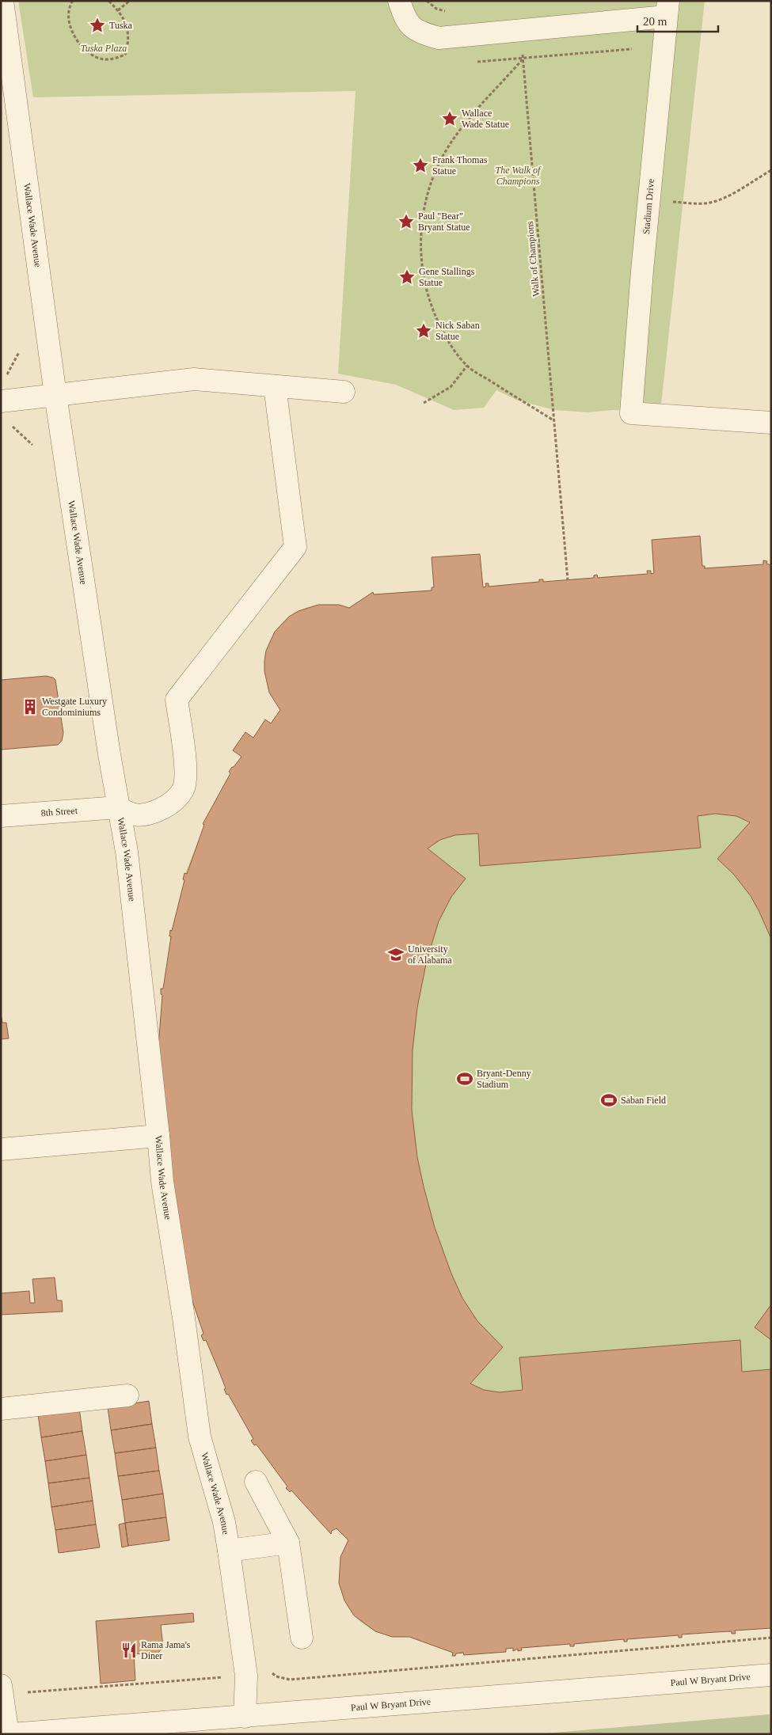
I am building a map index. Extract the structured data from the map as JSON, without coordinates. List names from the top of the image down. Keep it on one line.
{"streets":{"street":["Stadium Drive","Wallace Wade Avenue","8th Street","Paul W Bryant Drive"],"path":["Walk of Champions"]},"crossings":[["Wallace Wade Avenue","8th Street"],["Wallace Wade Avenue","Paul W Bryant Drive"]],"parks":["Tuska Plaza","The Walk of Champions"],"places":{"place":["Tuska","Wallace Wade Statue","Frank Thomas Statue","Paul \"Bear\" Bryant Statue","Gene Stallings Statue","Nick Saban Statue"],"building":["Westgate Luxury Condominiums"],"school or university":["University of Alabama"],"sports":["Bryant-Denny Stadium","Saban Field"],"restaurant":["Rama Jama's Diner"]},"scale_bar":"20 m"}
